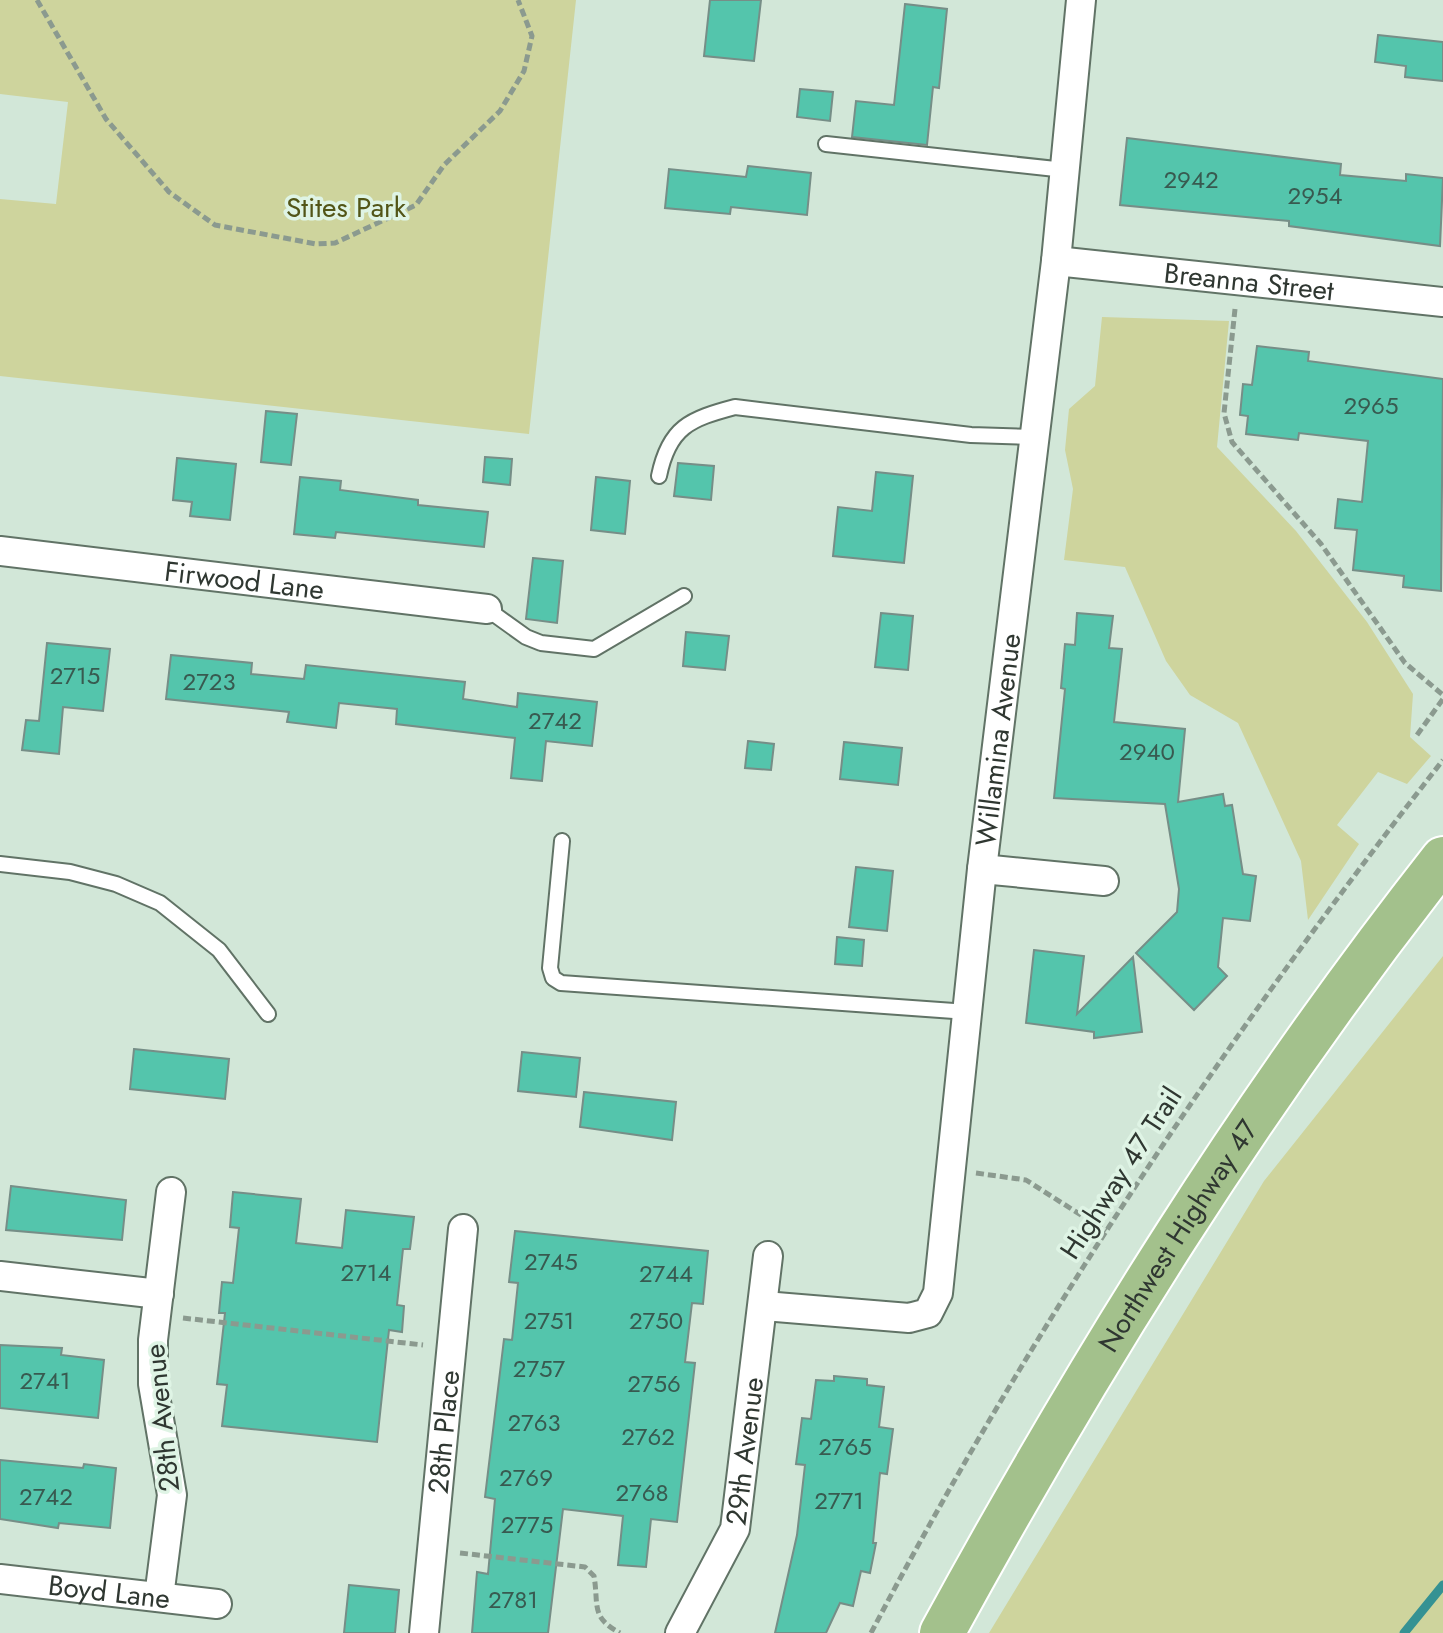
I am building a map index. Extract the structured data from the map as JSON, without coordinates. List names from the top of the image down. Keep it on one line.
{"streets":{"main road":["Northwest Highway 47"],"street":["Breanna Street","Firwood Lane","Willamina Avenue","28th Avenue","28th Place","29th Avenue","Boyd Lane"],"path":["Highway 47 Trail"]},"crossings":[["Breanna Street","Willamina Avenue"],["Willamina Avenue","29th Avenue"],["28th Avenue","Boyd Lane"]],"parks":["Stites Park"],"house_numbers":["2942","2954","2965","2715","2723","2742","2940","2745","2714","2744","2751","2750","2757","2741","2756","2763","2762","2765","2769","2768","2742","2771","2775","2781"]}
